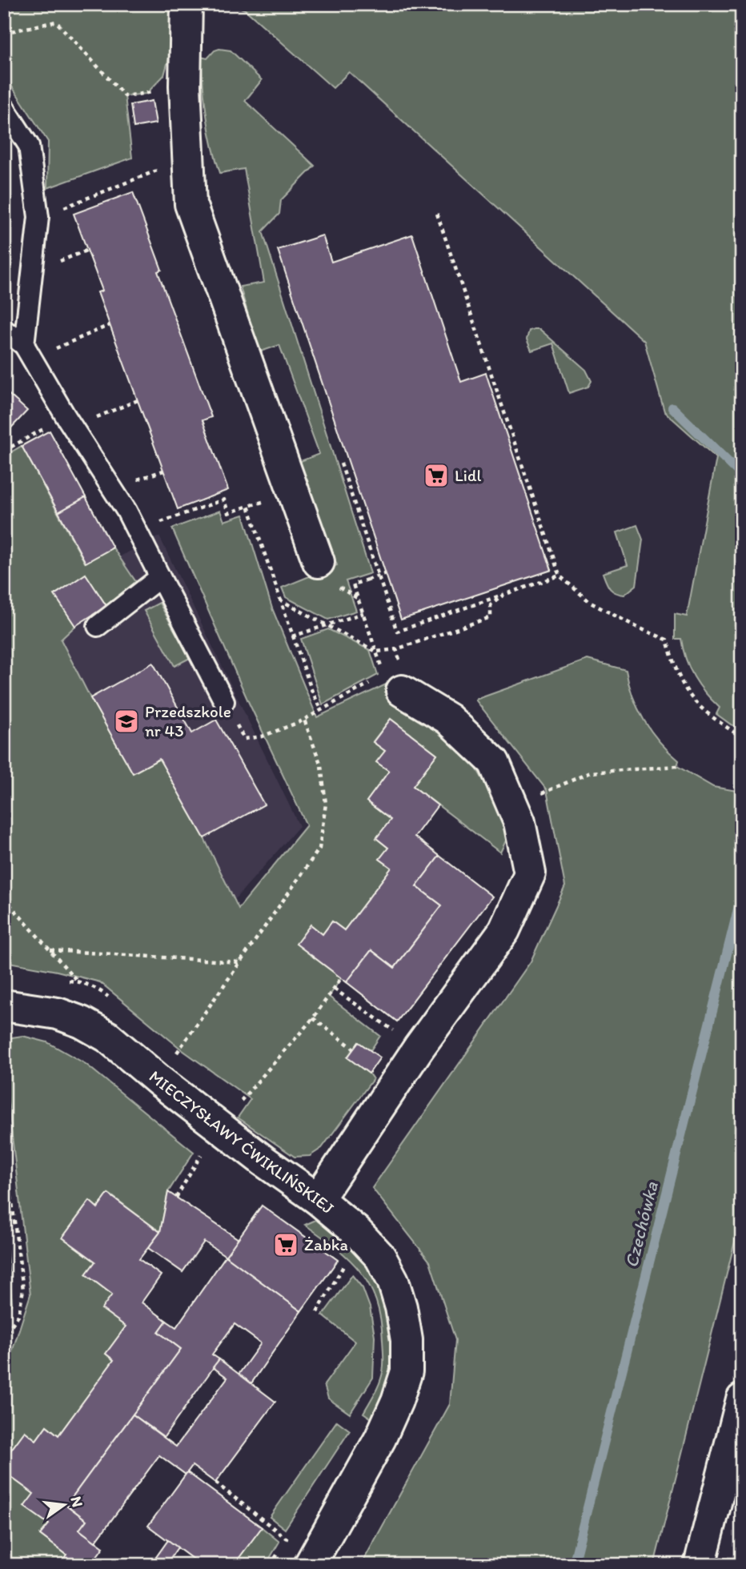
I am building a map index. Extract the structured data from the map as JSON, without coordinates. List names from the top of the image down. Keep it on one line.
{"streets":{"street":["MIECZYSŁAWY ĆWIKLIŃSKIEJ"]},"water":["Czechówka"],"places":{"supermarket":["Lidl","Żabka"],"school or university":["Przedszkole nr 43"]},"north":"right"}
